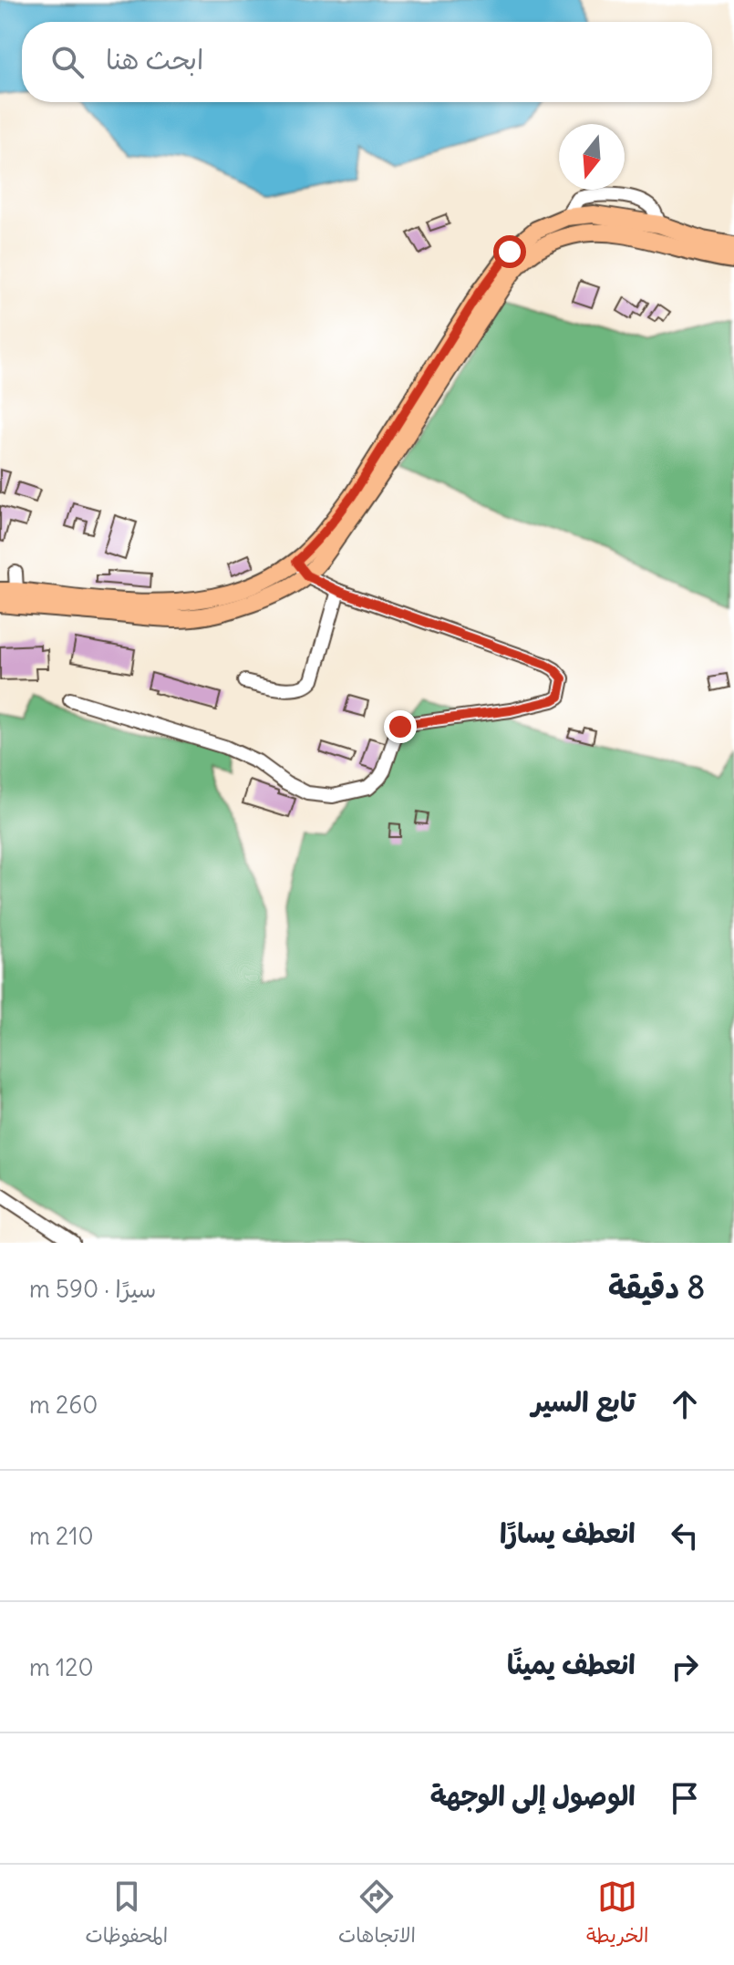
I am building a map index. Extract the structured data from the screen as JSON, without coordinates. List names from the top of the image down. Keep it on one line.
{"north":"bottom","page":{"search":"ابحث هنا","heading":["8 دقيقة","سيرًا · 590 m"],"list":[["تابع السير","260 m"],["انعطف يسارًا","210 m"],["انعطف يمينًا","120 m"],"الوصول إلى الوجهة"],"nav":["الخريطة","الاتجاهات","المحفوظات"]}}
